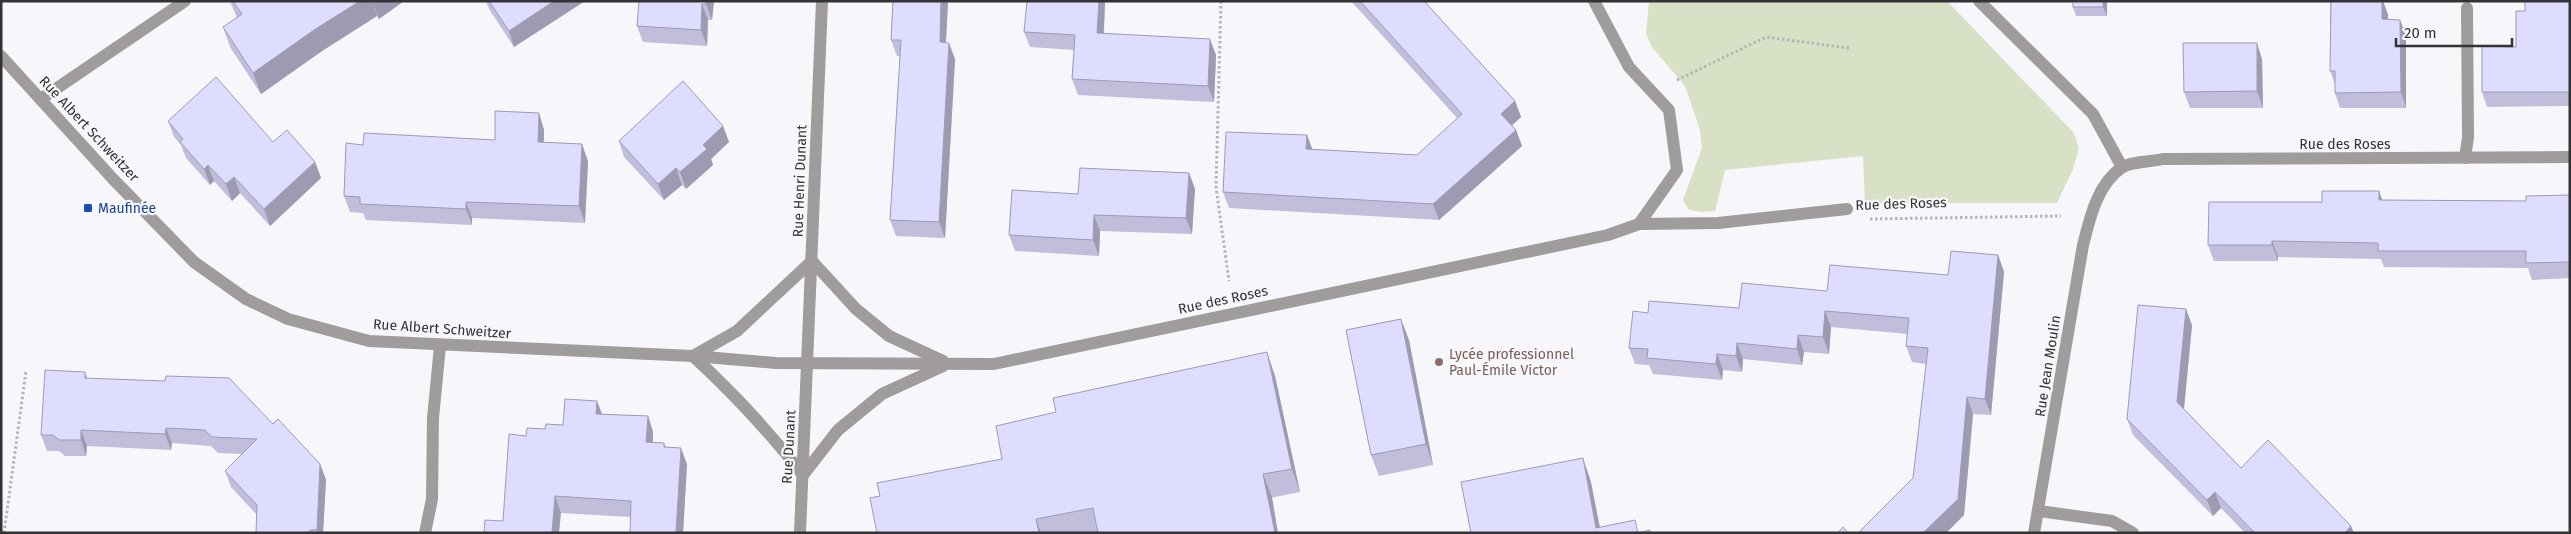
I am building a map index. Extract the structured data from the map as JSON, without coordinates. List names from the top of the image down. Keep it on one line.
{"streets":{"street":["Rue Albert Schweitzer","Rue des Roses","Rue Henri Dunant","Rue Jean Moulin","Rue Dunant"]},"crossings":[["Rue Albert Schweitzer","Rue des Roses"],["Rue Albert Schweitzer","Rue Henri Dunant"],["Rue Albert Schweitzer","Rue Dunant"],["Rue des Roses","Rue Henri Dunant"],["Rue des Roses","Rue Jean Moulin"],["Rue des Roses","Rue Dunant"],["Rue Henri Dunant","Rue Dunant"]],"places":{"transit":["Maufinée"],"other":["Lycée professionnel Paul-Émile Victor"]},"scale_bar":"20 m"}
